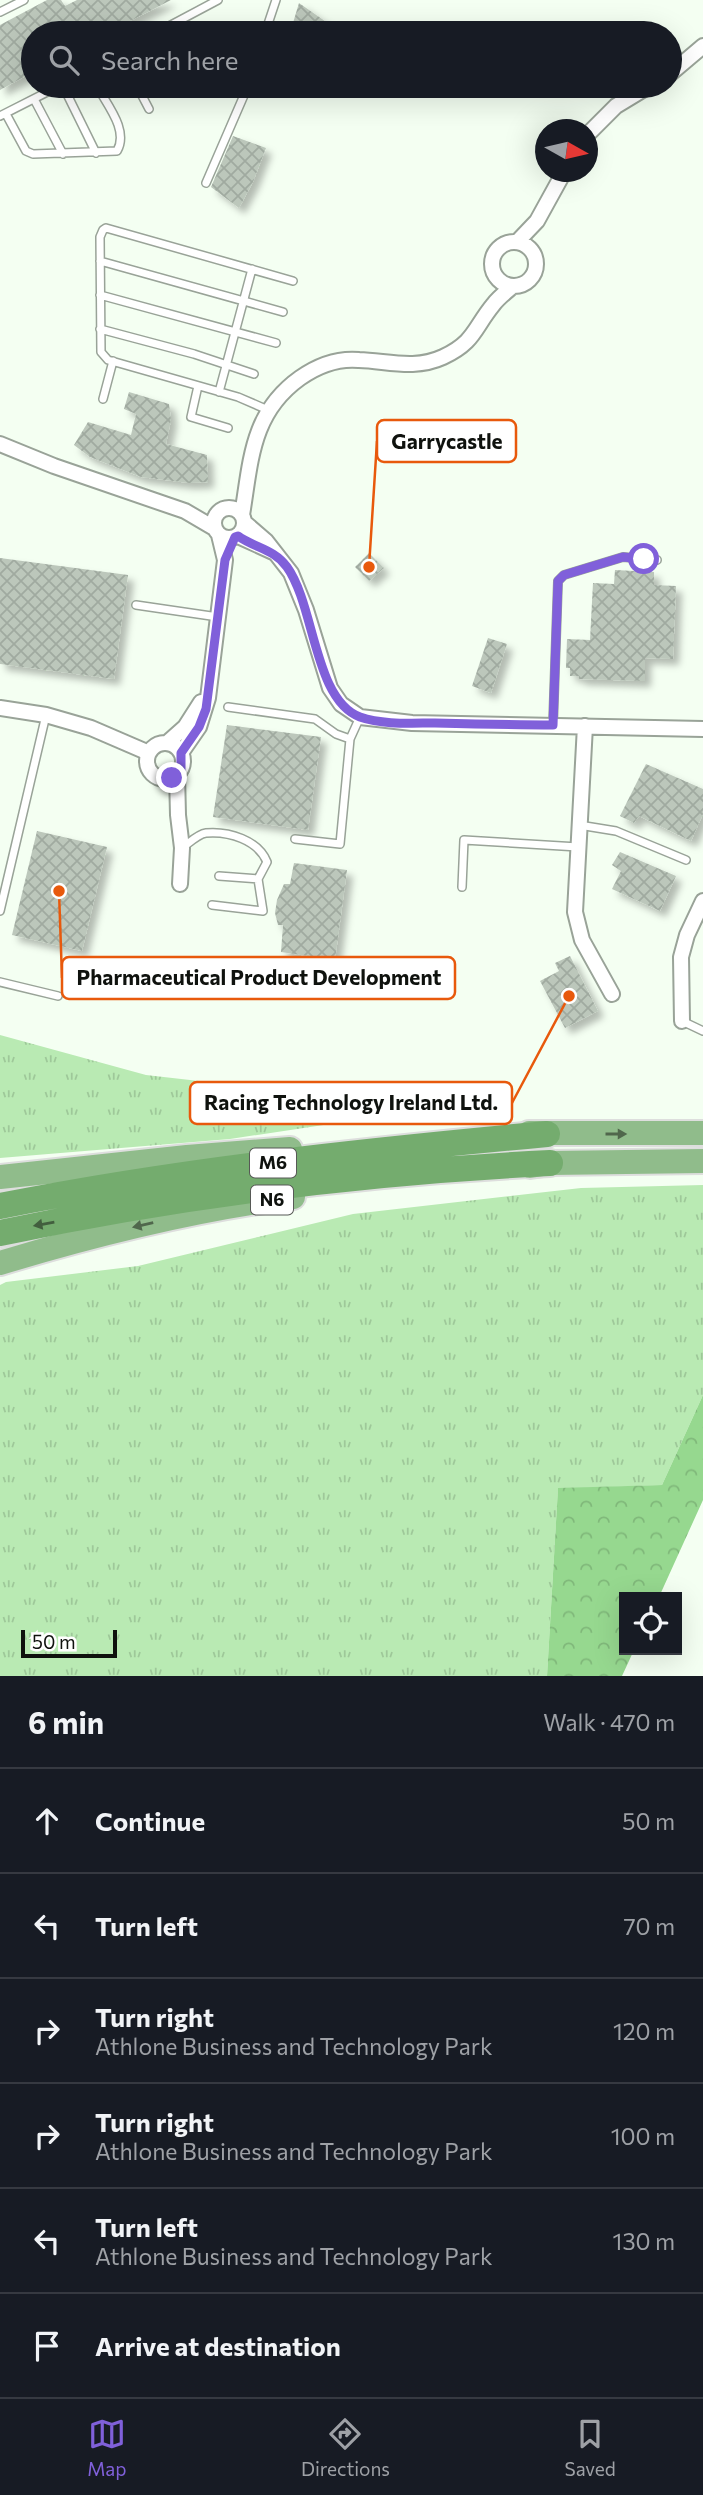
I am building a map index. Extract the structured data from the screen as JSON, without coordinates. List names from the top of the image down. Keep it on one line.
{"streets":{"highway":["M6","N6"]},"crossings":[["M6","N6"]],"places":["Garrycastle","Pharmaceutical Product Development","Racing Technology Ireland Ltd."],"scale_bar":"50 m","north":"right","page":{"search":"Search here","scale":"50 m","heading":["6 min","Walk · 470 m"],"list":[["Continue","50 m"],["Turn left","70 m"],["Turn right","Athlone Business and Technology Park","120 m"],["Turn right","Athlone Business and Technology Park","100 m"],["Turn left","Athlone Business and Technology Park","130 m"],"Arrive at destination"],"nav":["Map","Directions","Saved"]}}
